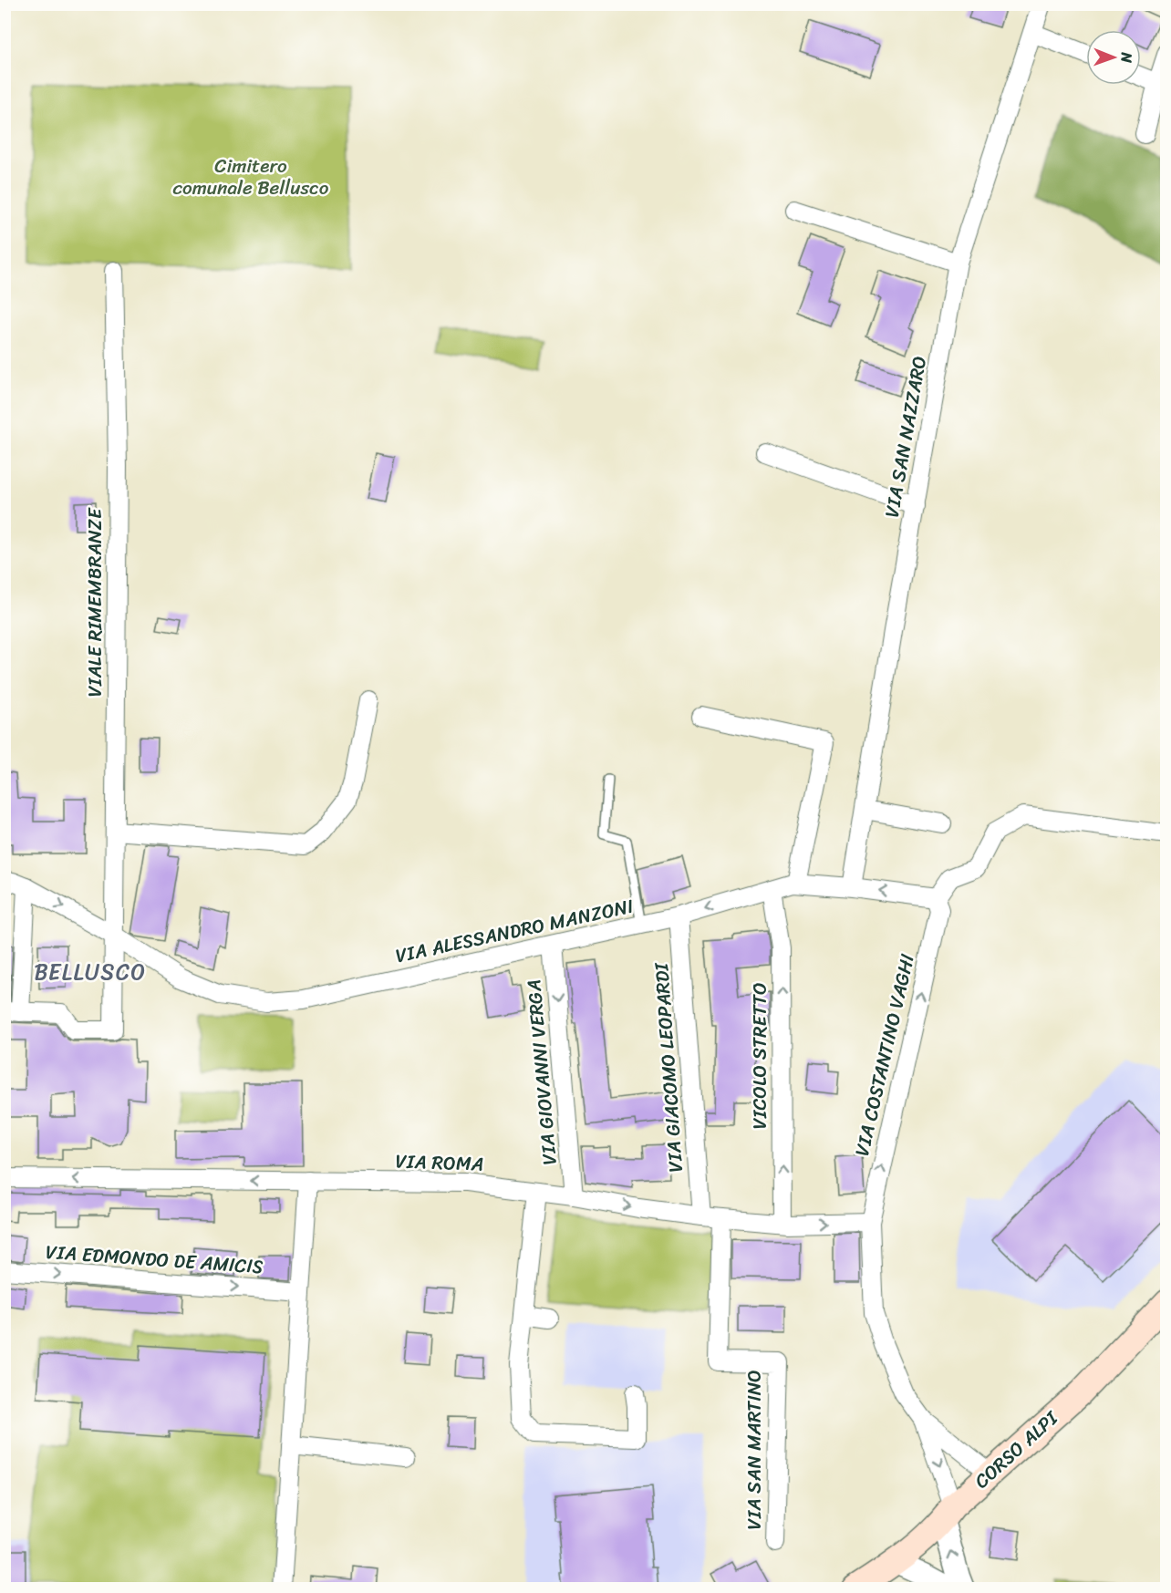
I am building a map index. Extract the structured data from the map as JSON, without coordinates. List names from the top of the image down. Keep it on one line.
{"streets":{"main road":["CORSO ALPI"],"street":["VIA SAN NAZZARO","VIALE RIMEMBRANZE","VIA ALESSANDRO MANZONI","VIA COSTANTINO VAGHI","VICOLO STRETTO","VIA GIACOMO LEOPARDI","VIA GIOVANNI VERGA","VIA ROMA","VIA EDMONDO DE AMICIS","VIA SAN MARTINO"]},"crossings":[["VIA SAN NAZZARO","VIA ALESSANDRO MANZONI"],["VIALE RIMEMBRANZE","VIA ALESSANDRO MANZONI"],["VIA ALESSANDRO MANZONI","VIA COSTANTINO VAGHI"],["VIA ALESSANDRO MANZONI","VICOLO STRETTO"],["VIA ALESSANDRO MANZONI","VIA GIACOMO LEOPARDI"],["VIA ALESSANDRO MANZONI","VIA GIOVANNI VERGA"],["VIA COSTANTINO VAGHI","VIA ROMA"],["VICOLO STRETTO","VIA ROMA"],["VIA GIACOMO LEOPARDI","VIA ROMA"],["VIA GIOVANNI VERGA","VIA ROMA"],["VIA ROMA","VIA SAN MARTINO"]],"one_way":["VIA COSTANTINO VAGHI","VICOLO STRETTO","VIA GIOVANNI VERGA","VIA EDMONDO DE AMICIS"],"districts":["BELLUSCO"],"parks":["Cimitero comunale Bellusco"],"north":"right"}
